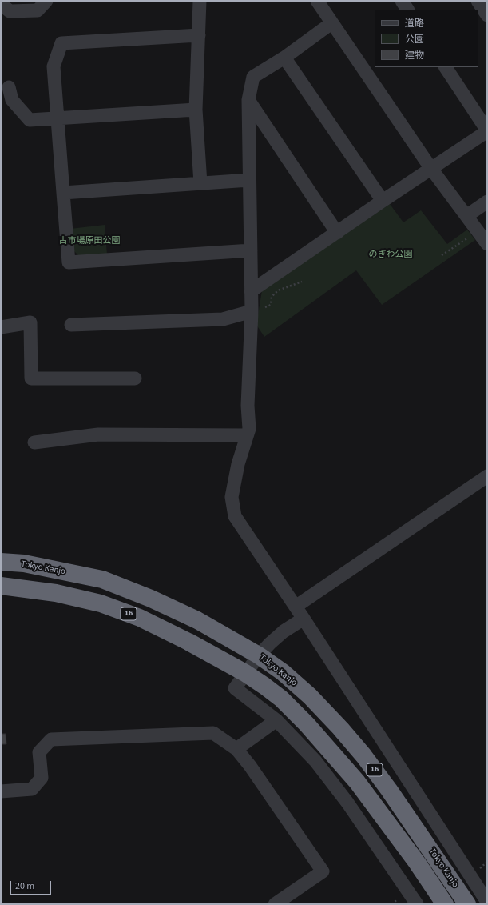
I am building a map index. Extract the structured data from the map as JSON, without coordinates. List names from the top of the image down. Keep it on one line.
{"streets":{"highway":["Tokyo Kanjo","16"]},"parks":["古市場原田公園","のぎわ公園"],"legend":["道路","公園","建物"],"scale_bar":"20 m"}
